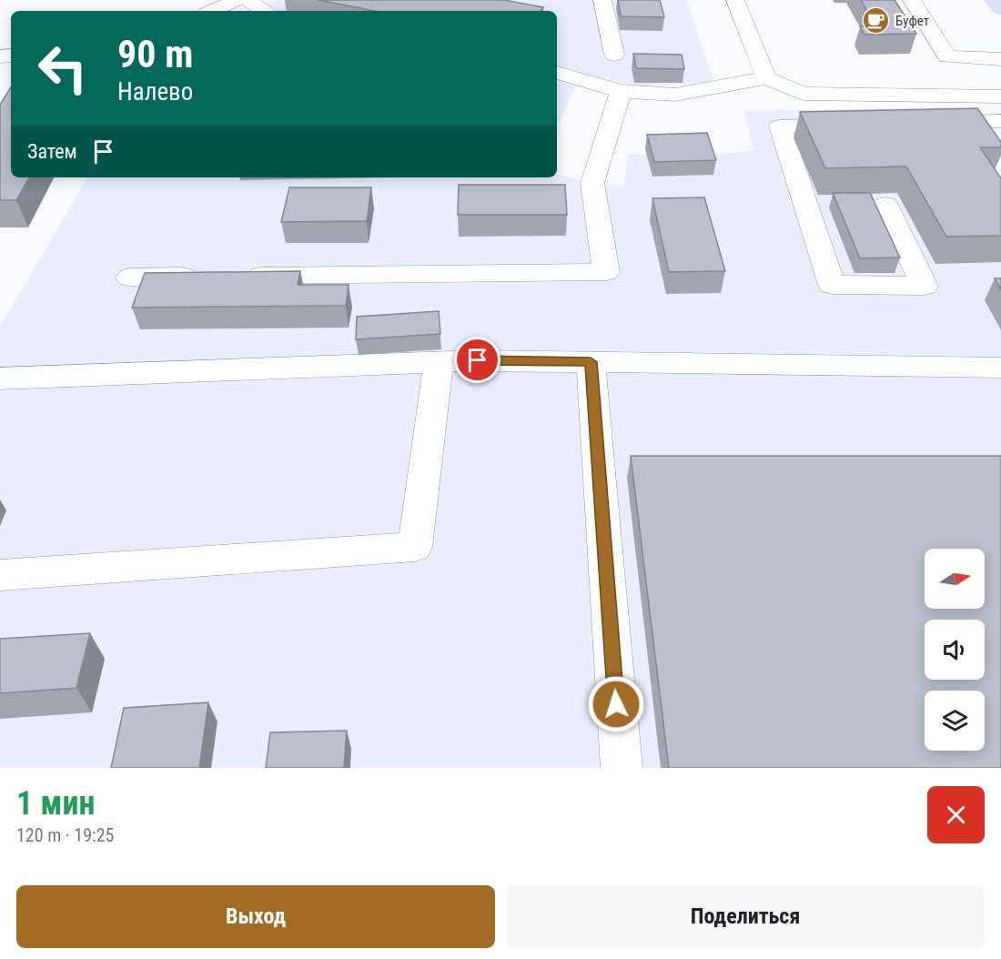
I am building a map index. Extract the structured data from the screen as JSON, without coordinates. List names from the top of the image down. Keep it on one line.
{"places":{"cafe":["Буфет"]},"north":"right","page":{"turn":["90 m","Налево"],"then":"Затем","heading":["1 мин","120 m · 19:25"],"buttons":["Выход","Поделиться"]}}
